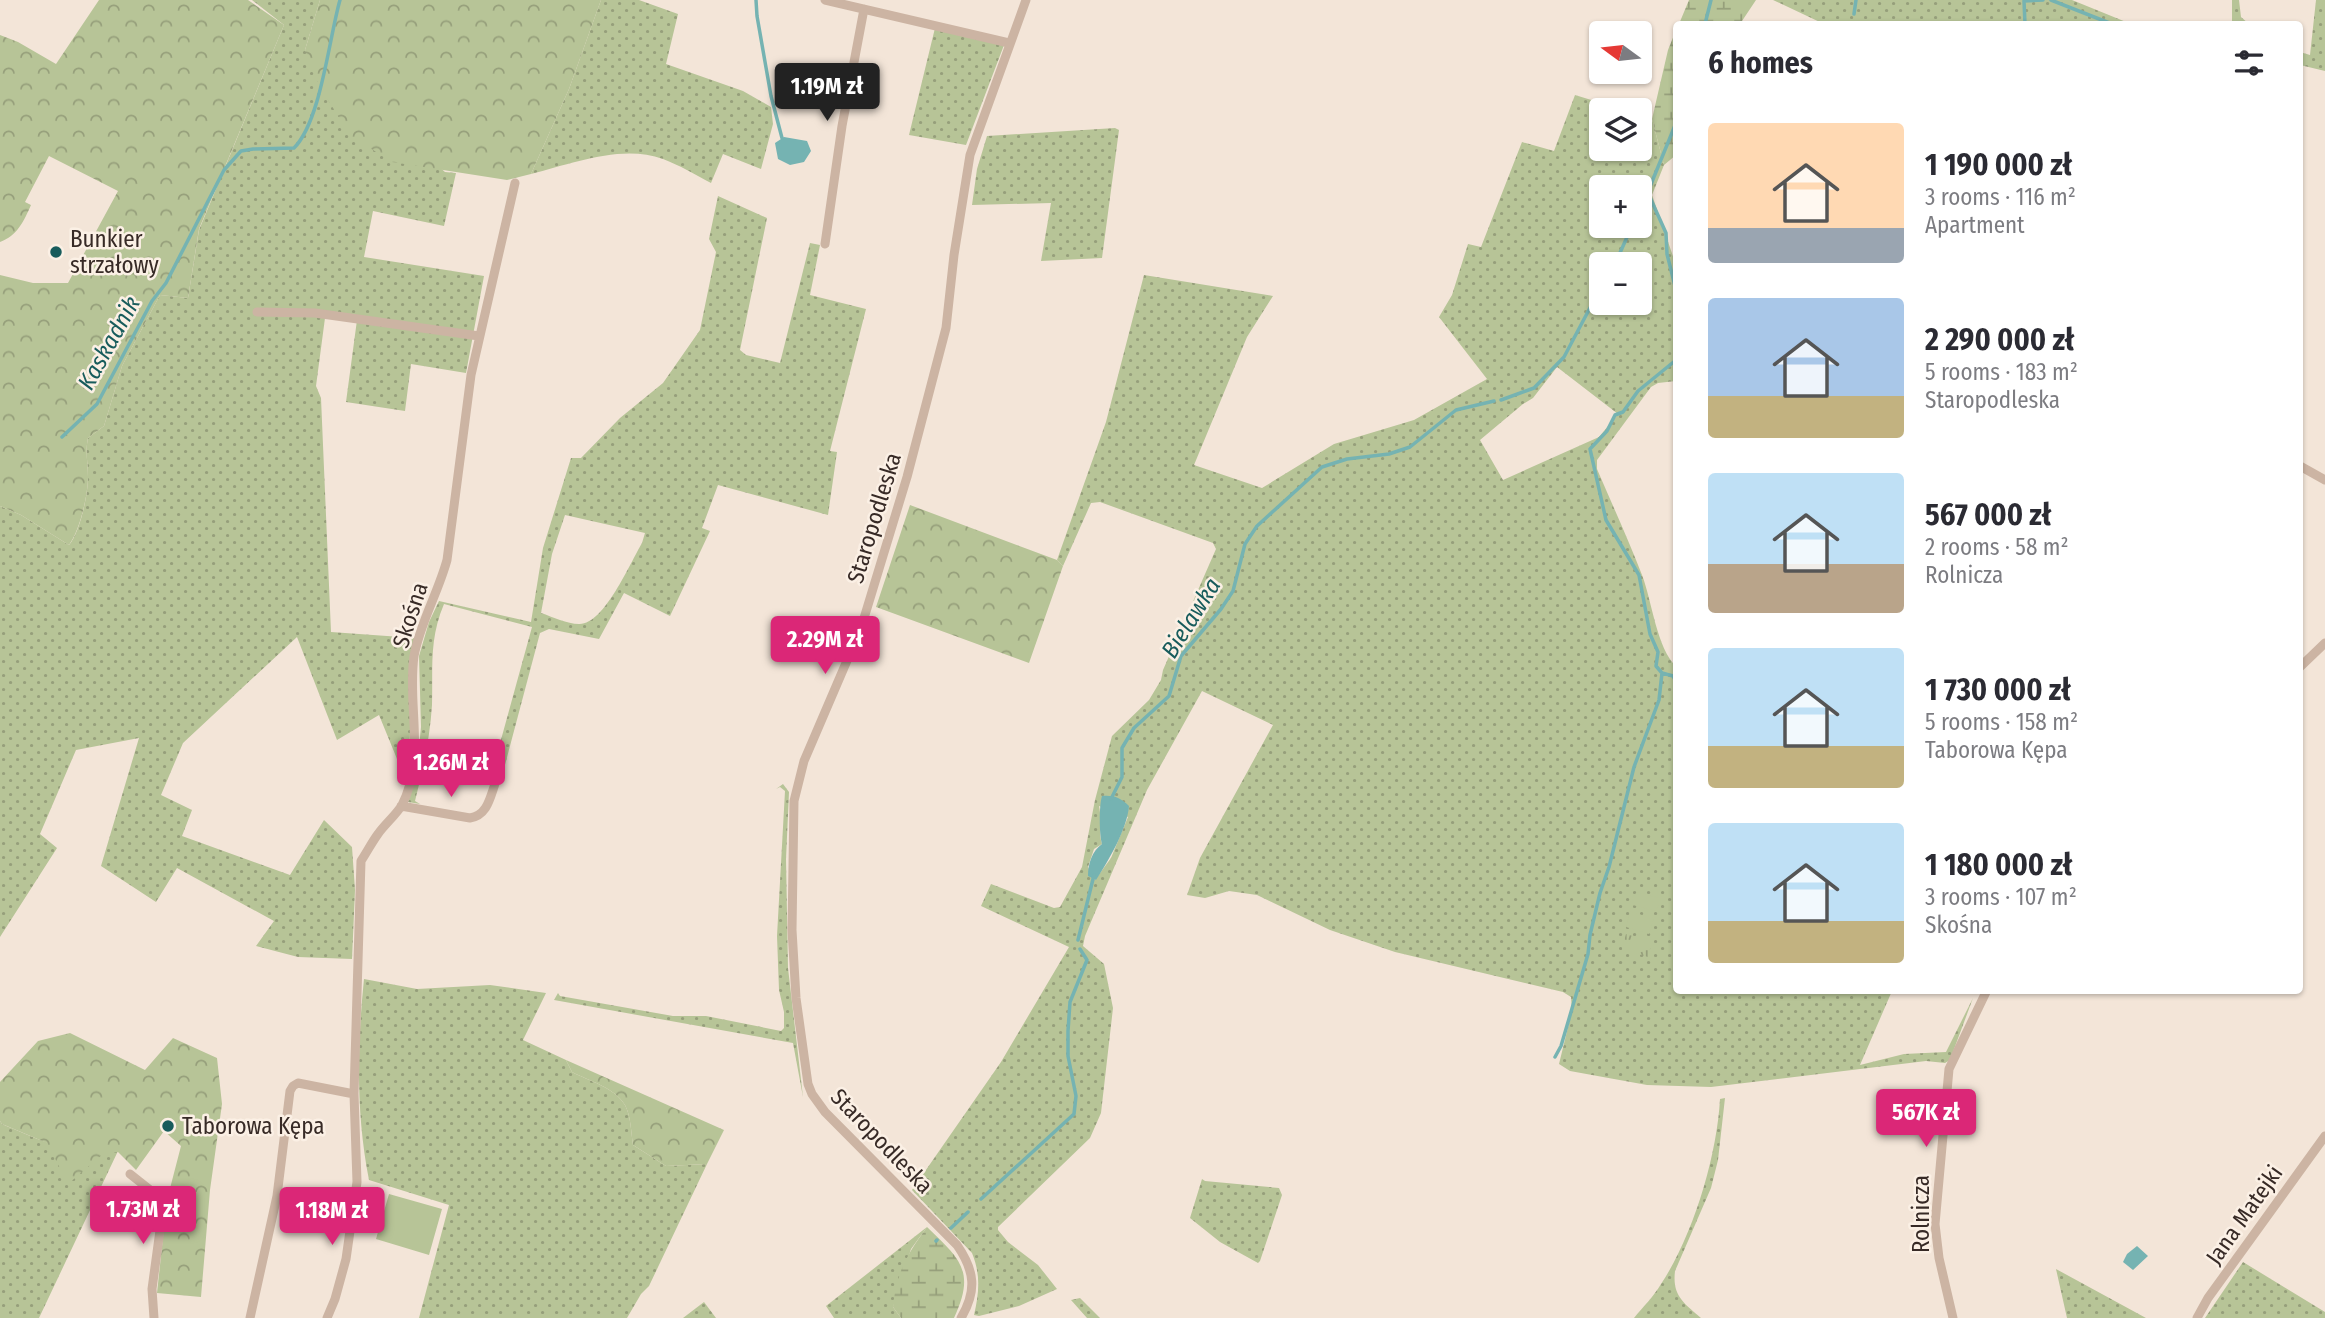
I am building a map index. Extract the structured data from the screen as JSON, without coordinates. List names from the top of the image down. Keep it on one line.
{"streets":{"street":["Staropodleska","Skośna","Rolnicza","Jana Matejki"]},"water":["Kaskadnik","Bielawka"],"places":["Bunkier strzałowy","Taborowa Kępa"],"north":"left","page":{"map_buttons":["+","−"],"heading":"6 homes","price":["1.19M zł","2.29M zł","1.26M zł","567K zł","1.73M zł","1.18M zł"],"list":[{"name":"1 190 000 zł","note":"3 rooms · 116 m² · Apartment"},{"name":"2 290 000 zł","note":"5 rooms · 183 m² · Staropodleska"},{"name":"567 000 zł","note":"2 rooms · 58 m² · Rolnicza"},{"name":"1 730 000 zł","note":"5 rooms · 158 m² · Taborowa Kępa"},{"name":"1 180 000 zł","note":"3 rooms · 107 m² · Skośna"}]}}
